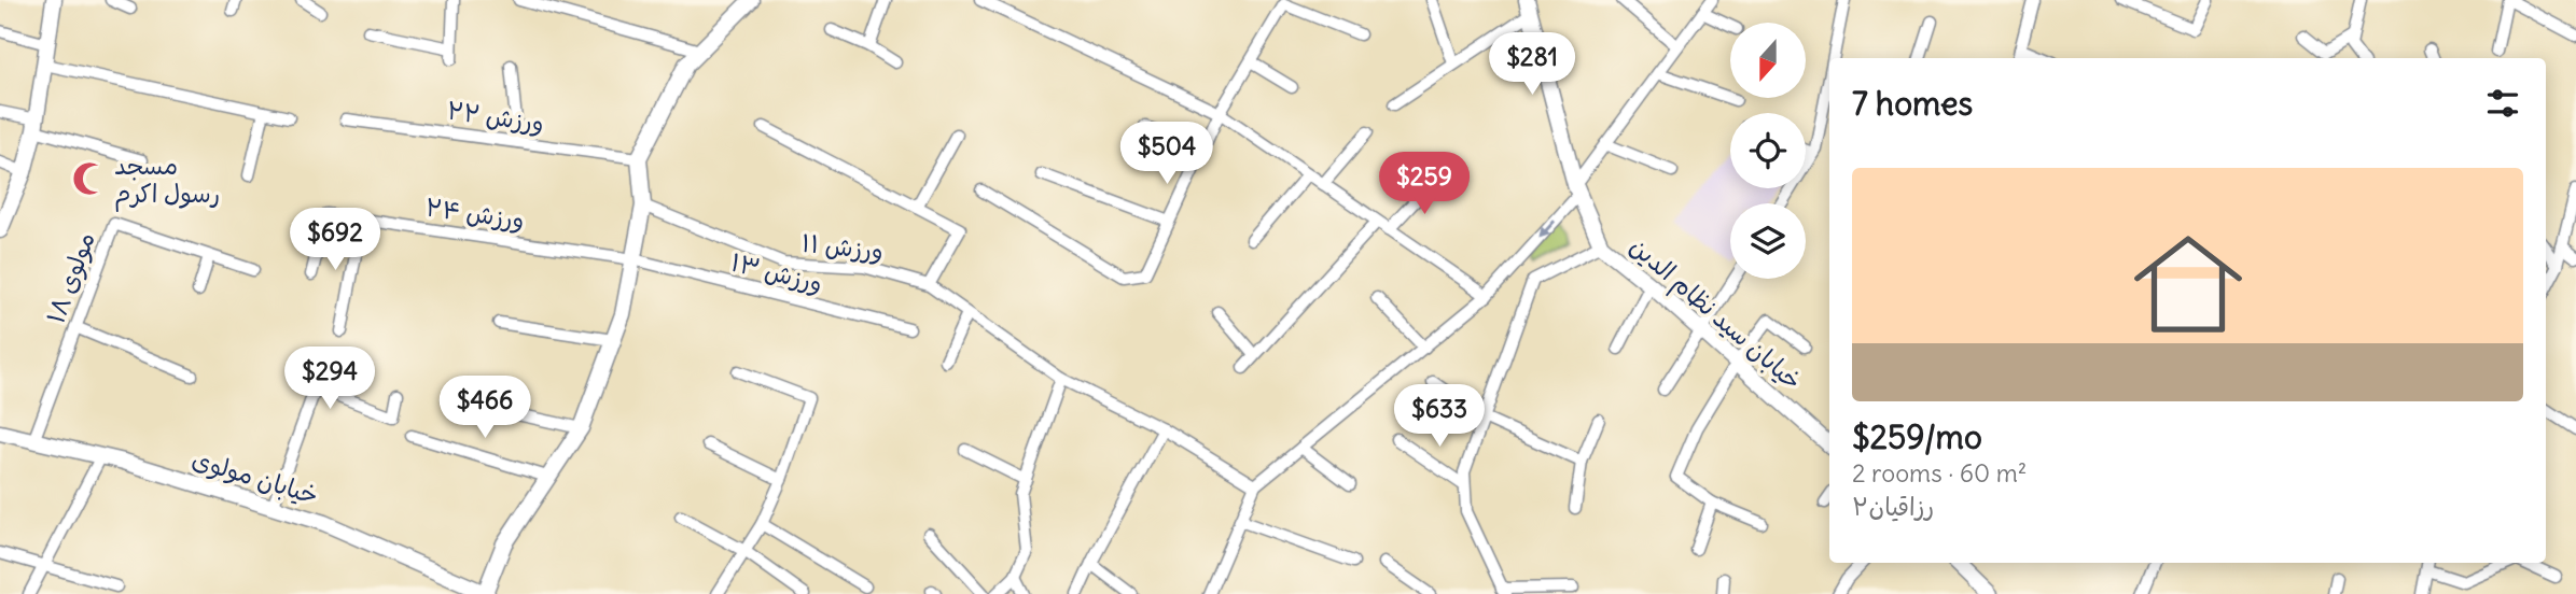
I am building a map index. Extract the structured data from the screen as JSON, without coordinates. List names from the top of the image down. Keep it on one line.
{"streets":{"street":["ورزش ۲۲","ورزش ۲۴","ورزش ۱۱","ورزش ۱۳","مولوی ۱۸","خیابان سید نظام الدین","خیابان مولوی"]},"crossings":[["ورزش ۲۴","ورزش ۱۳"],["مولوی ۱۸","خیابان مولوی"]],"places":{"mosque":["مسجد رسول اکرم"]},"north":"bottom","page":{"price":["$281","$504","$259","$692","$294","$466","$633"],"heading":"7 homes","list":[{"name":"$259/mo","note":"2 rooms · 60 m² · رزاقیان۲"}]}}
